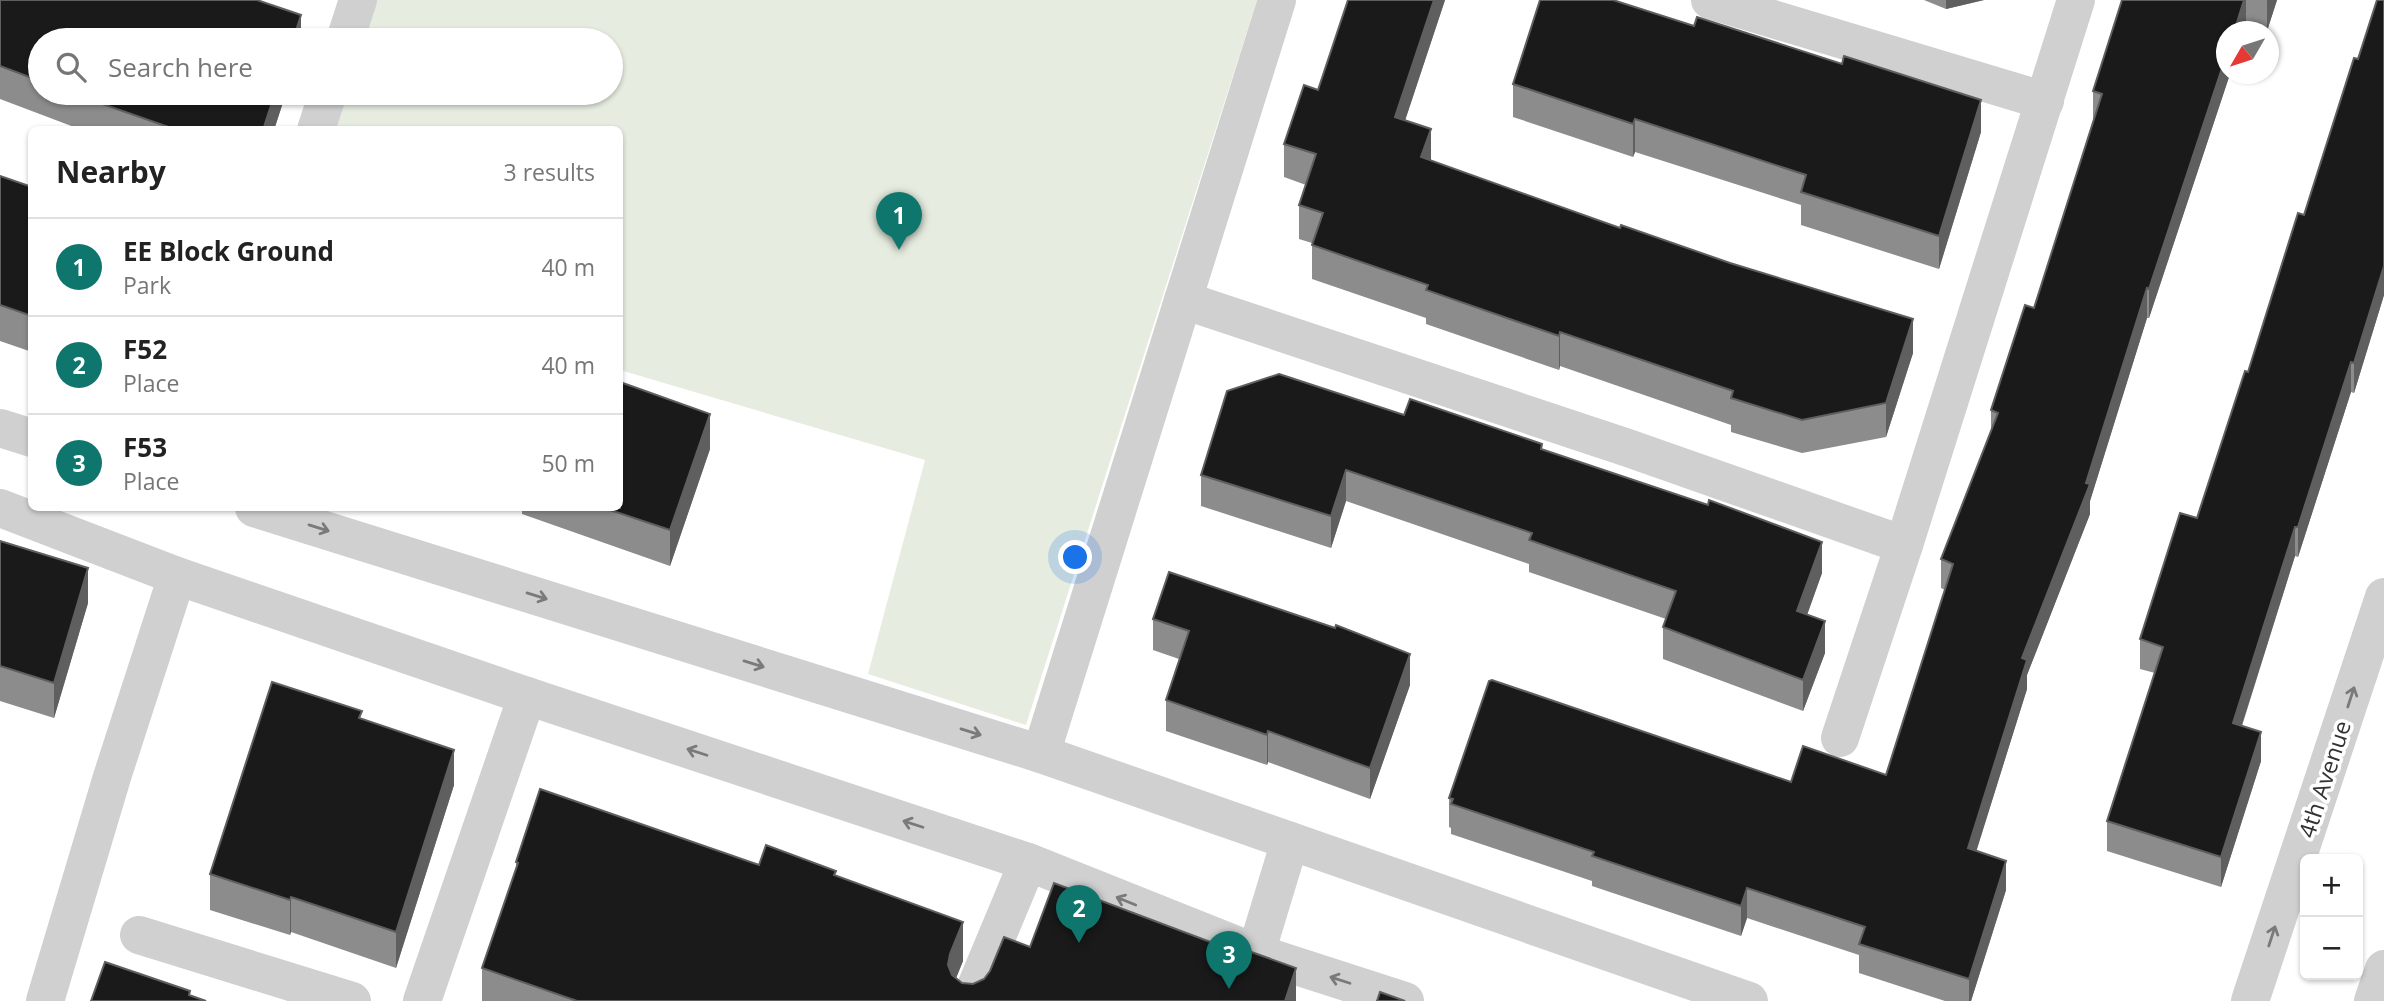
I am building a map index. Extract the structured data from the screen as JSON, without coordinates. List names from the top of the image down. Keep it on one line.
{"streets":{"street":["4th Avenue"]},"one_way":["4th Avenue"],"north":"bottom left","page":{"search":"Search here","heading":["Nearby","3 results"],"pins":["1","2","3"],"list":[{"mark":"1","name":"EE Block Ground","note":"Park","value":"40 m"},{"mark":"2","name":"F52","note":"Place","value":"40 m"},{"mark":"3","name":"F53","note":"Place","value":"50 m"}],"map_buttons":["+","−"]}}
